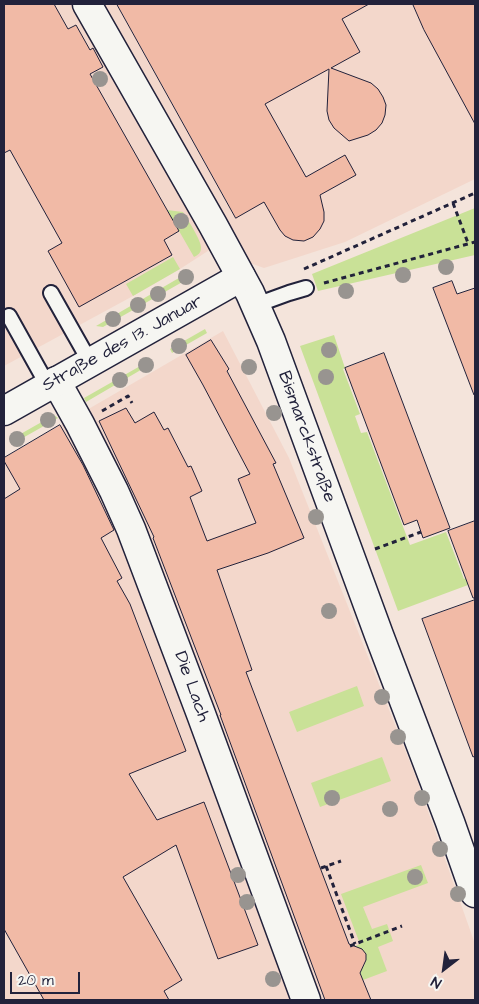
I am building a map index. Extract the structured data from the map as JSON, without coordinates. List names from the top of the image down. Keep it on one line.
{"streets":{"street":["Straße des 13. Januar","Bismarckstraße","Die Lach"]},"crossings":[["Straße des 13. Januar","Bismarckstraße"],["Straße des 13. Januar","Die Lach"]],"scale_bar":"20 m","north":"bottom left"}
